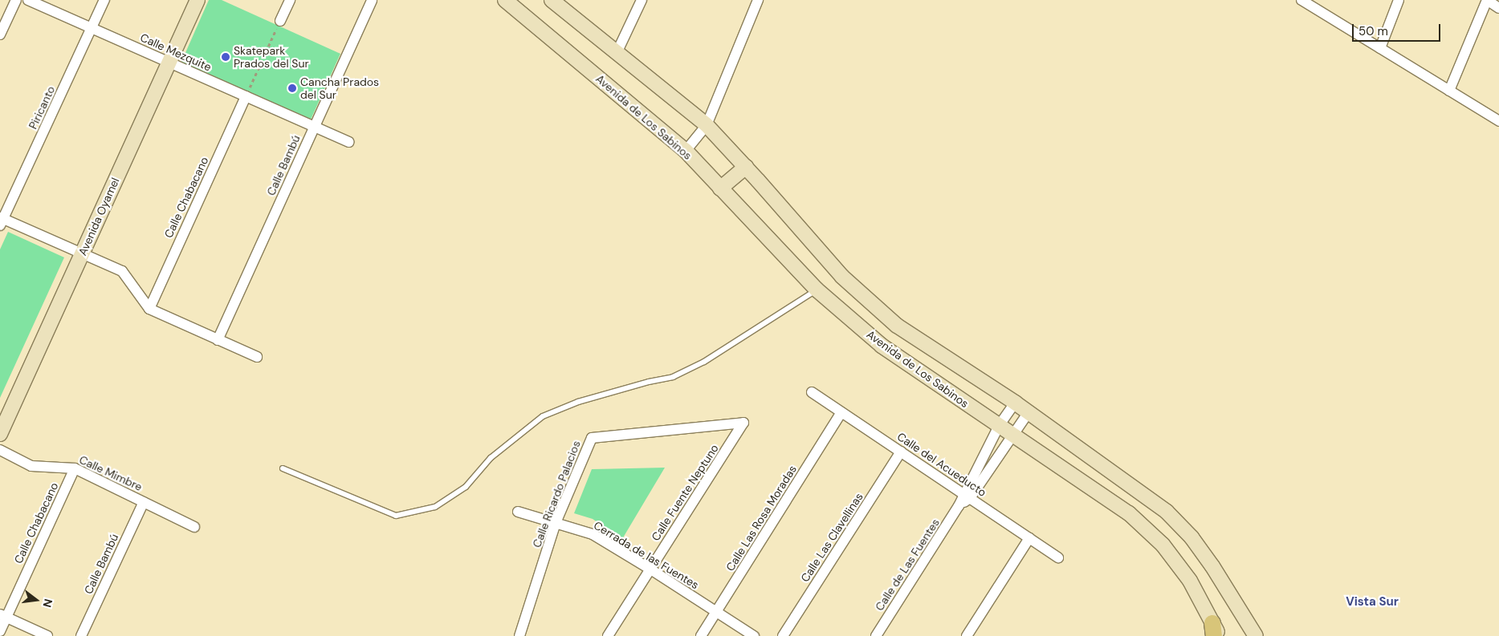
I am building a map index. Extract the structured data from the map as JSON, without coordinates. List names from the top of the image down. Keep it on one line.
{"streets":{"street":["Calle Mezquite","Piricanto","Avenida de Los Sabinos","Calle Bambú","Calle Chabacano","Avenida Oyamel","Calle del Acueducto","Calle Mimbre","Calle Fuente Neptuno","Calle Ricardo Palacios","Calle Las Rosa Moradas","Calle Las Clavellinas","Cerrada de las Fuentes","Calle de Las Fuentes"]},"crossings":[["Calle Mezquite","Piricanto"],["Calle Mezquite","Calle Bambú"],["Calle Mezquite","Calle Chabacano"],["Calle Mezquite","Avenida Oyamel"],["Calle Bambú","Calle Mimbre"],["Calle Chabacano","Calle Mimbre"],["Calle del Acueducto","Calle Las Rosa Moradas"],["Calle del Acueducto","Calle Las Clavellinas"],["Calle del Acueducto","Calle de Las Fuentes"],["Calle Fuente Neptuno","Calle Ricardo Palacios"],["Calle Fuente Neptuno","Cerrada de las Fuentes"],["Calle Ricardo Palacios","Cerrada de las Fuentes"],["Calle Las Rosa Moradas","Cerrada de las Fuentes"]],"districts":["Vista Sur"],"places":["Skatepark Prados del Sur","Cancha Prados del Sur"],"scale_bar":"50 m","north":"right"}
